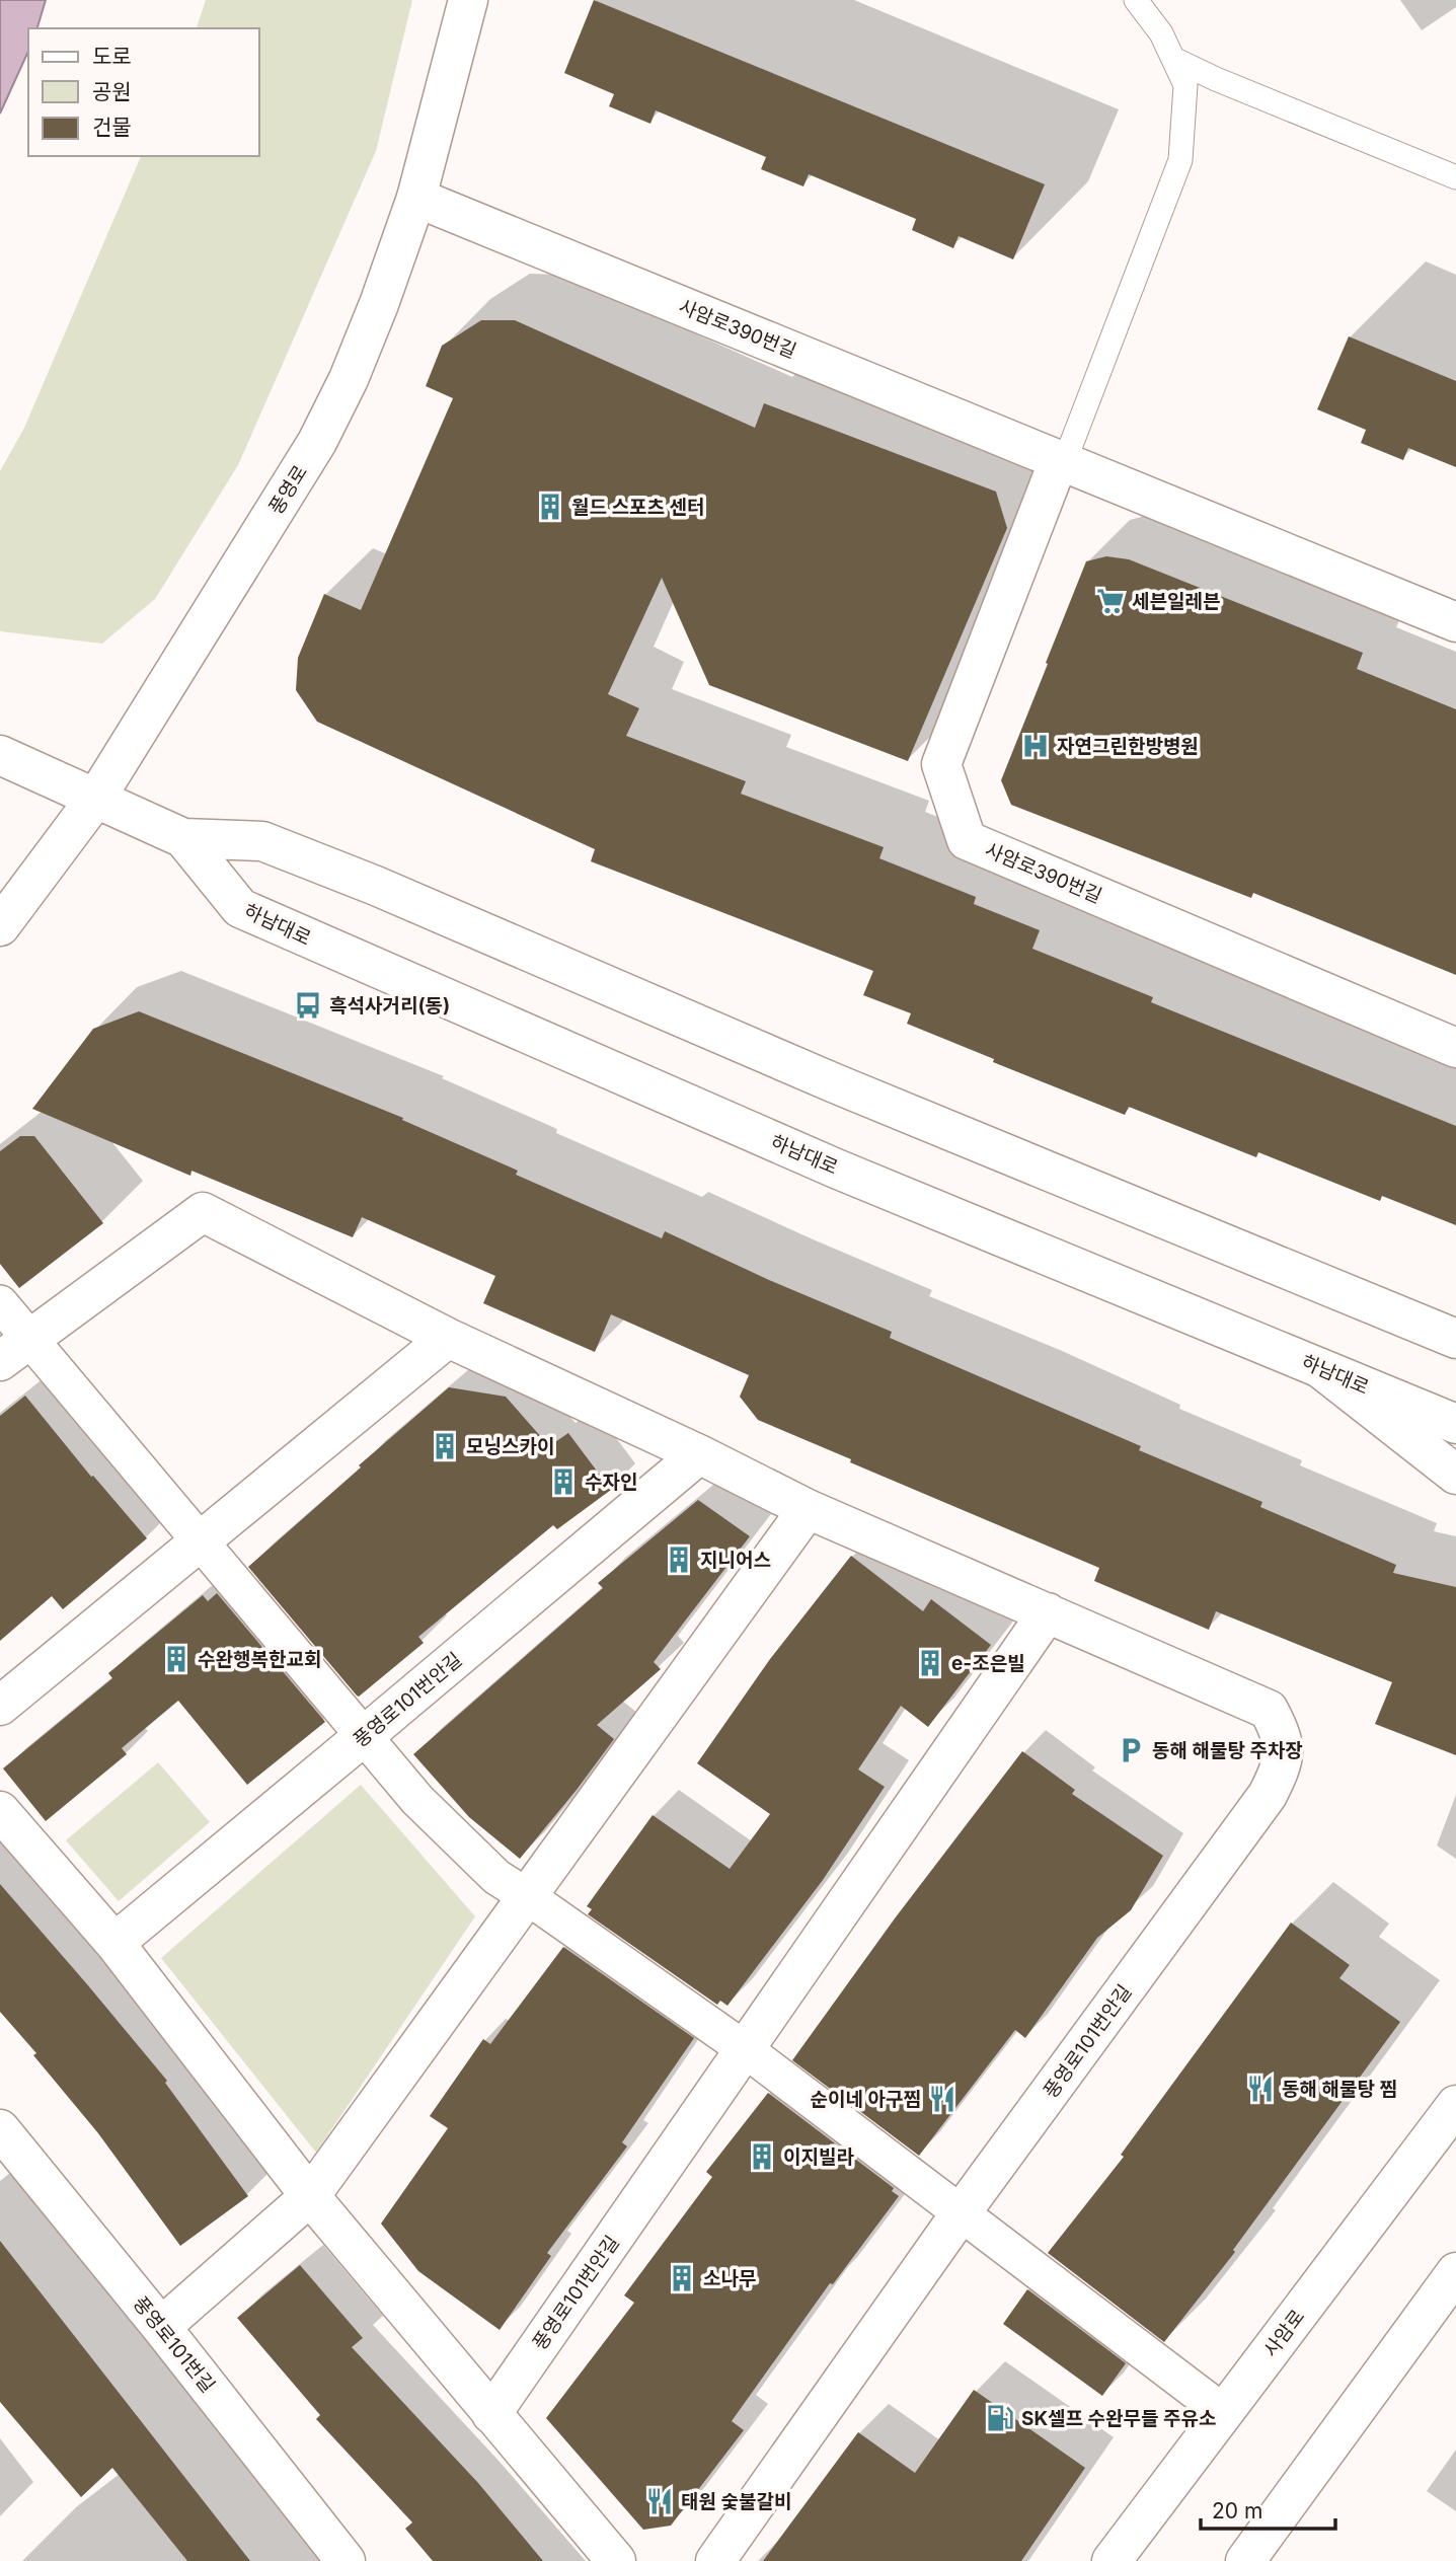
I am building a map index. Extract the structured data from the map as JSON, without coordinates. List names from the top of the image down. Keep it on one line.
{"streets":{"street":["사암로390번길","풍영로","하남대로","풍영로101번안길","사암로","풍영로101번길"]},"crossings":[["사암로390번길","풍영로"],["풍영로","하남대로"]],"places":{"building":["월드 스포츠 센터","모닝스카이","수자인","지니어스","수완행복한교회","e-조은빌","이지빌라","소나무"],"supermarket":["세븐일레븐"],"hospital":["자연그린한방병원"],"bus stop":["흑석사거리(동)"],"parking":["동해 해물탕 주차장"],"restaurant":["동해 해물탕 찜","순이네 아구찜","태원 숯불갈비"],"fuel station":["SK셀프 수완무들 주유소"]},"legend":["도로","공원","건물"],"scale_bar":"20 m"}
